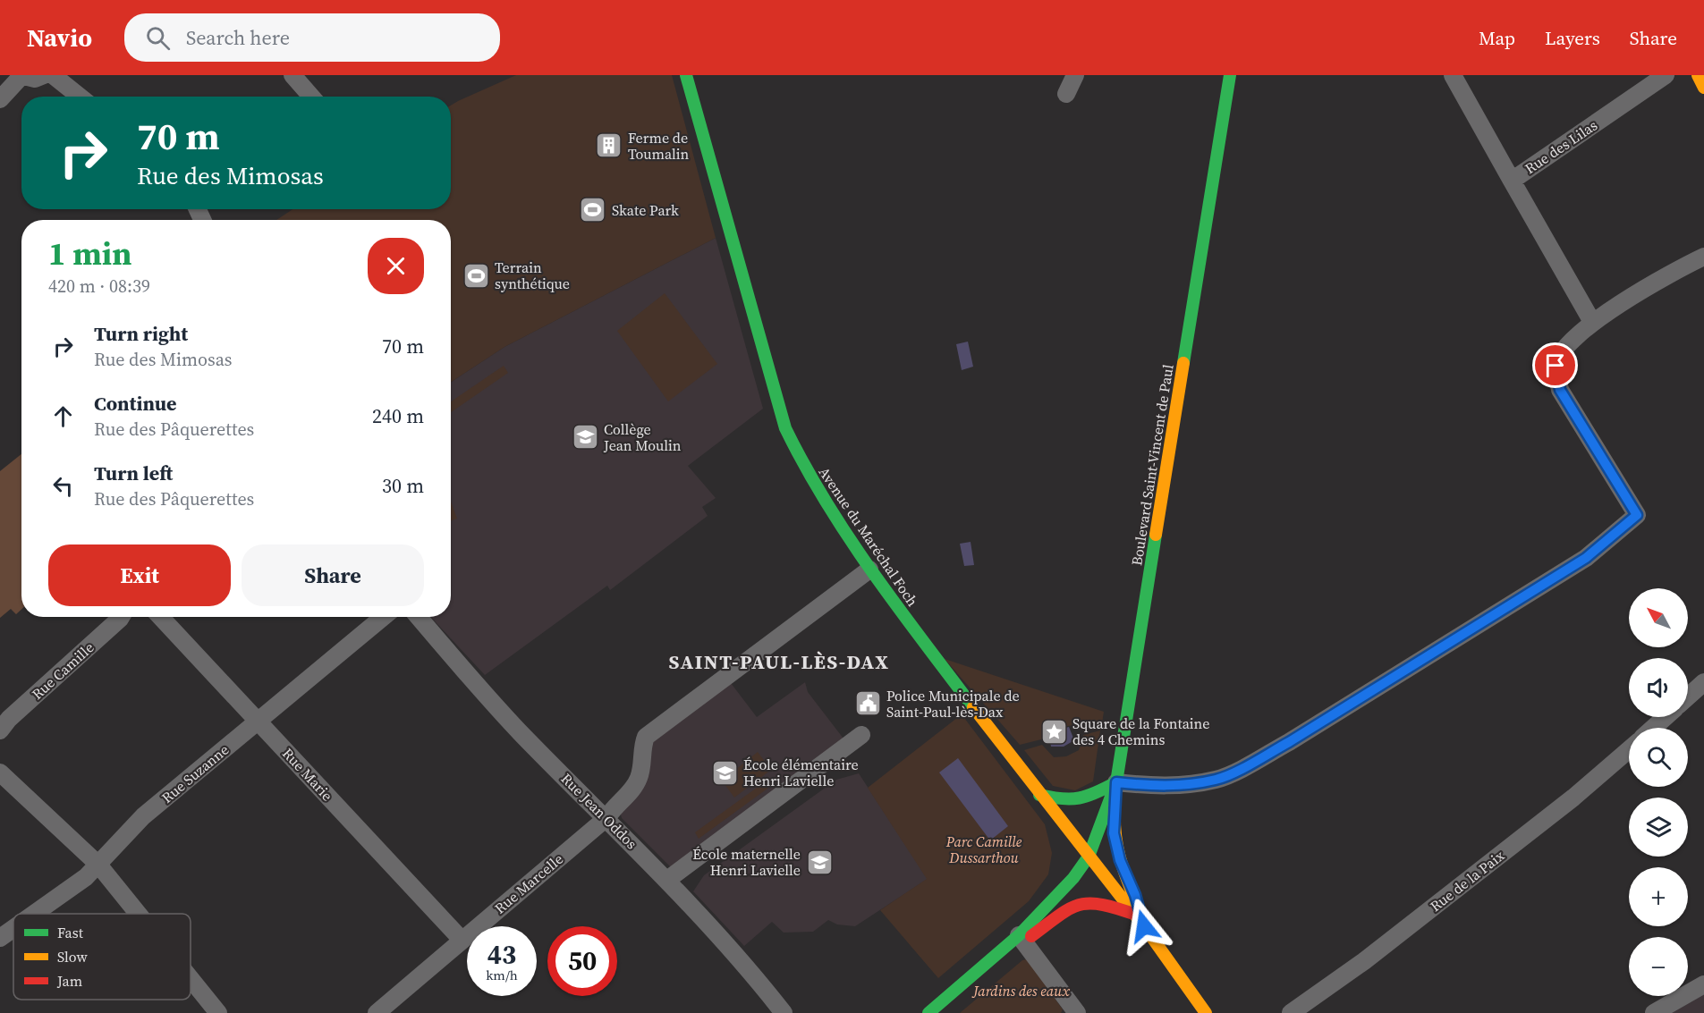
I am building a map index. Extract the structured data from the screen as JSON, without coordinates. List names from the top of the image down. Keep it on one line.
{"streets":{"main road":["Boulevard Saint-Vincent de Paul","Avenue du Maréchal Foch"],"street":["Rue des Lilas","Rue Camille","Rue Suzanne","Rue Marie","Rue Jean Oddos","Rue de la Paix","Rue Marcelle"]},"crossings":[["Boulevard Saint-Vincent de Paul","Avenue du Maréchal Foch"],["Avenue du Maréchal Foch","Rue Marcelle"],["Rue Suzanne","Rue Marie"],["Rue Marie","Rue Marcelle"],["Rue Jean Oddos","Rue Marcelle"]],"districts":["SAINT-PAUL-LÈS-DAX"],"parks":["Parc Camille Dussarthou","Jardins des eaux"],"places":{"building":["Ferme de Toumalin"],"sports":["Skate Park","Terrain synthétique"],"school or university":["Collège Jean Moulin","École élémentaire Henri Lavielle","École maternelle Henri Lavielle"],"public building":["Police Municipale de Saint-Paul-lès-Dax"],"place":["Square de la Fontaine des 4 Chemins"]},"legend":["Fast","Slow","Jam"],"north":"top left","page":{"header":"Navio","search":"Search here","nav":["Map","Layers","Share"],"turn":["70 m","Rue des Mimosas"],"heading":["1 min","420 m · 08:39"],"list":[{"name":"Turn right","note":"Rue des Mimosas","value":"70 m"},{"name":"Continue","note":"Rue des Pâquerettes","value":"240 m"},{"name":"Turn left","note":"Rue des Pâquerettes","value":"30 m"}],"buttons":["Exit","Share"],"map_buttons":["+","−"],"speed":"43 km/h","limit":"50"}}
